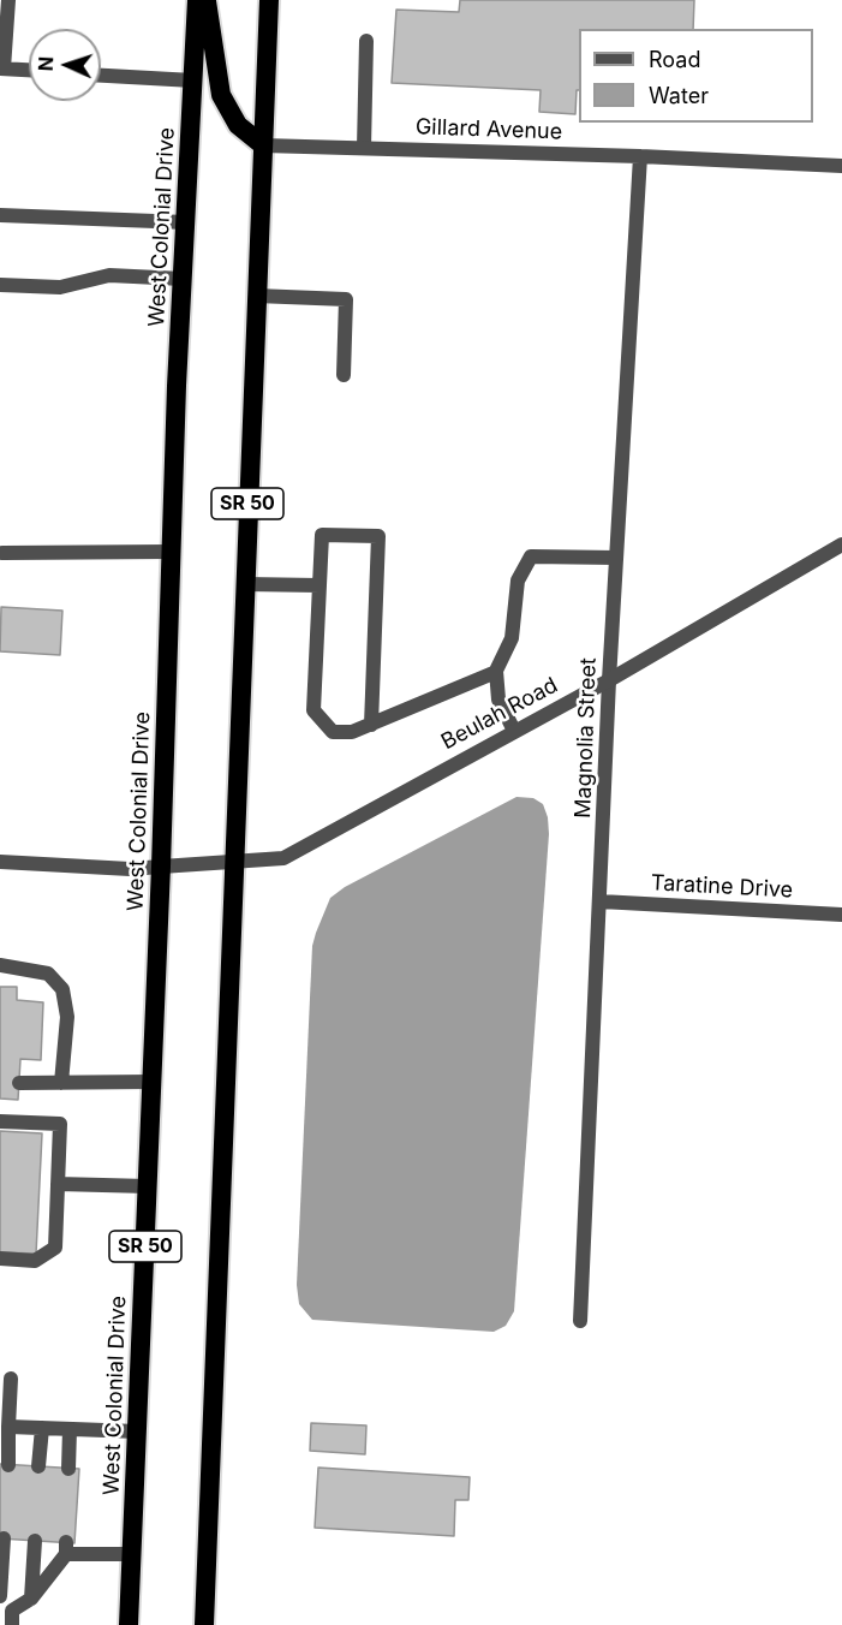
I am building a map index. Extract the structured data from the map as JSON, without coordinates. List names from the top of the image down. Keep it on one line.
{"streets":{"highway":["West Colonial Drive","SR 50"],"street":["Gillard Avenue","Beulah Road","Magnolia Street","Taratine Drive"]},"crossings":[["Gillard Avenue","SR 50"],["Gillard Avenue","Magnolia Street"],["West Colonial Drive","Beulah Road"],["SR 50","Beulah Road"],["Beulah Road","Magnolia Street"],["Magnolia Street","Taratine Drive"]],"legend":["Road","Water"],"north":"left"}
